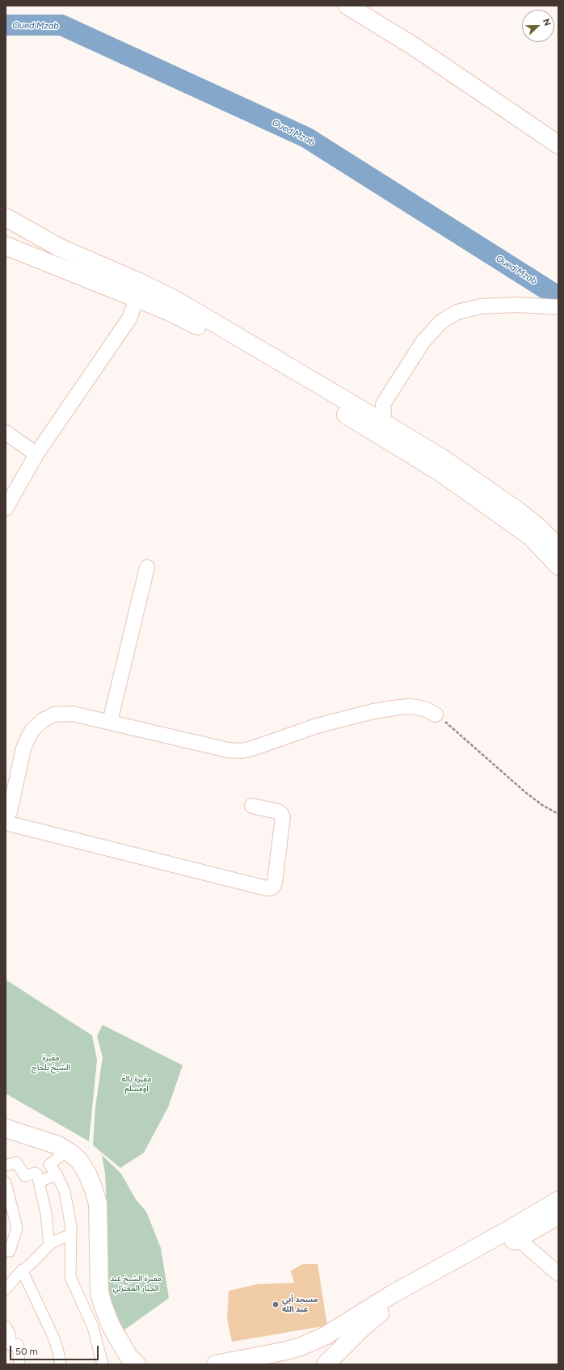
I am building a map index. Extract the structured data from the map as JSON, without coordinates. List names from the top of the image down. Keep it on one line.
{"water":["Oued Mzab"],"parks":["مقبرة الشيخ بلحاج","مقبرة بالة اومسلم","مقبرة الشيخ عبد الجبار المعتزلي"],"places":["مسجد أبي عبد الله"],"scale_bar":"50 m","north":"right"}
